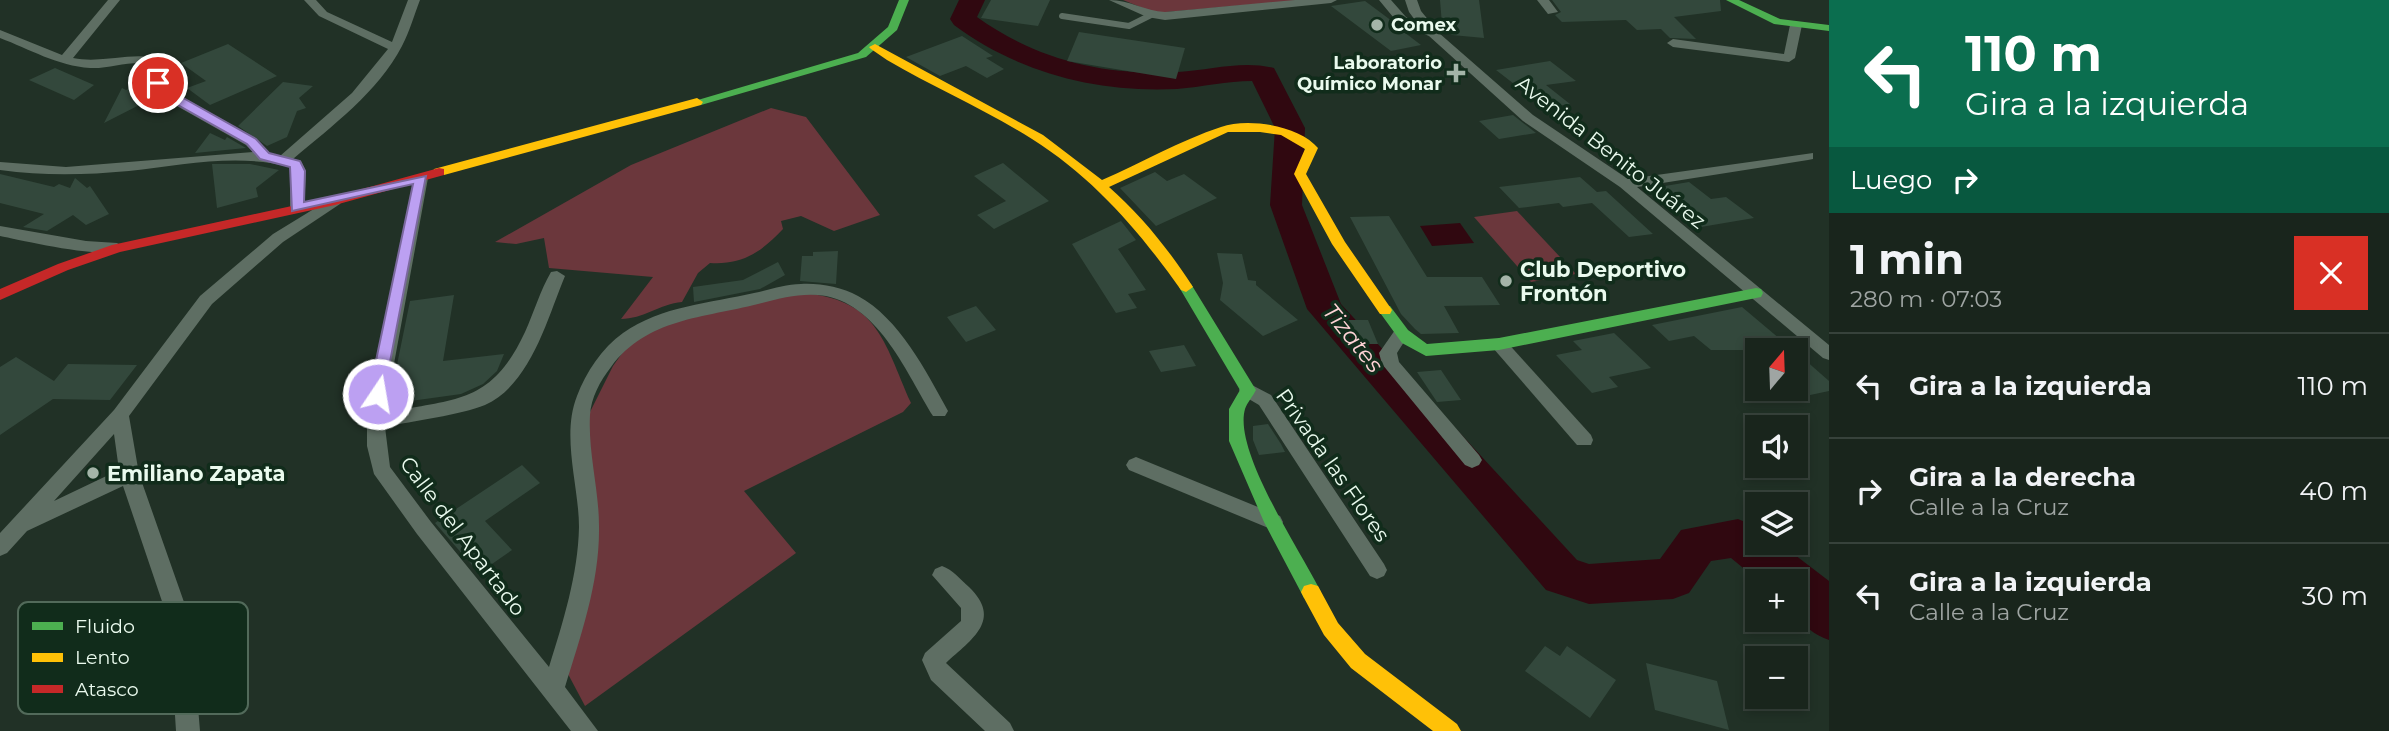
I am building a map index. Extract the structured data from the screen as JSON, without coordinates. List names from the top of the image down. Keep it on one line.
{"streets":{"street":["Avenida Benito Juárez","Privada las Flores","Calle del Apartado"]},"water":["Tizates"],"places":{"other":["Comex","Club Deportivo Frontón","Emiliano Zapata"],"health":["Laboratorio Químico Monar"]},"legend":["Fluido","Lento","Atasco"],"north":"top","page":{"turn":["110 m","Gira a la izquierda"],"then":"Luego","heading":["1 min","280 m · 07:03"],"list":[{"name":"Gira a la izquierda","value":"110 m"},{"name":"Gira a la derecha","note":"Calle a la Cruz","value":"40 m"},{"name":"Gira a la izquierda","note":"Calle a la Cruz","value":"30 m"}],"map_buttons":["+","−"]}}
